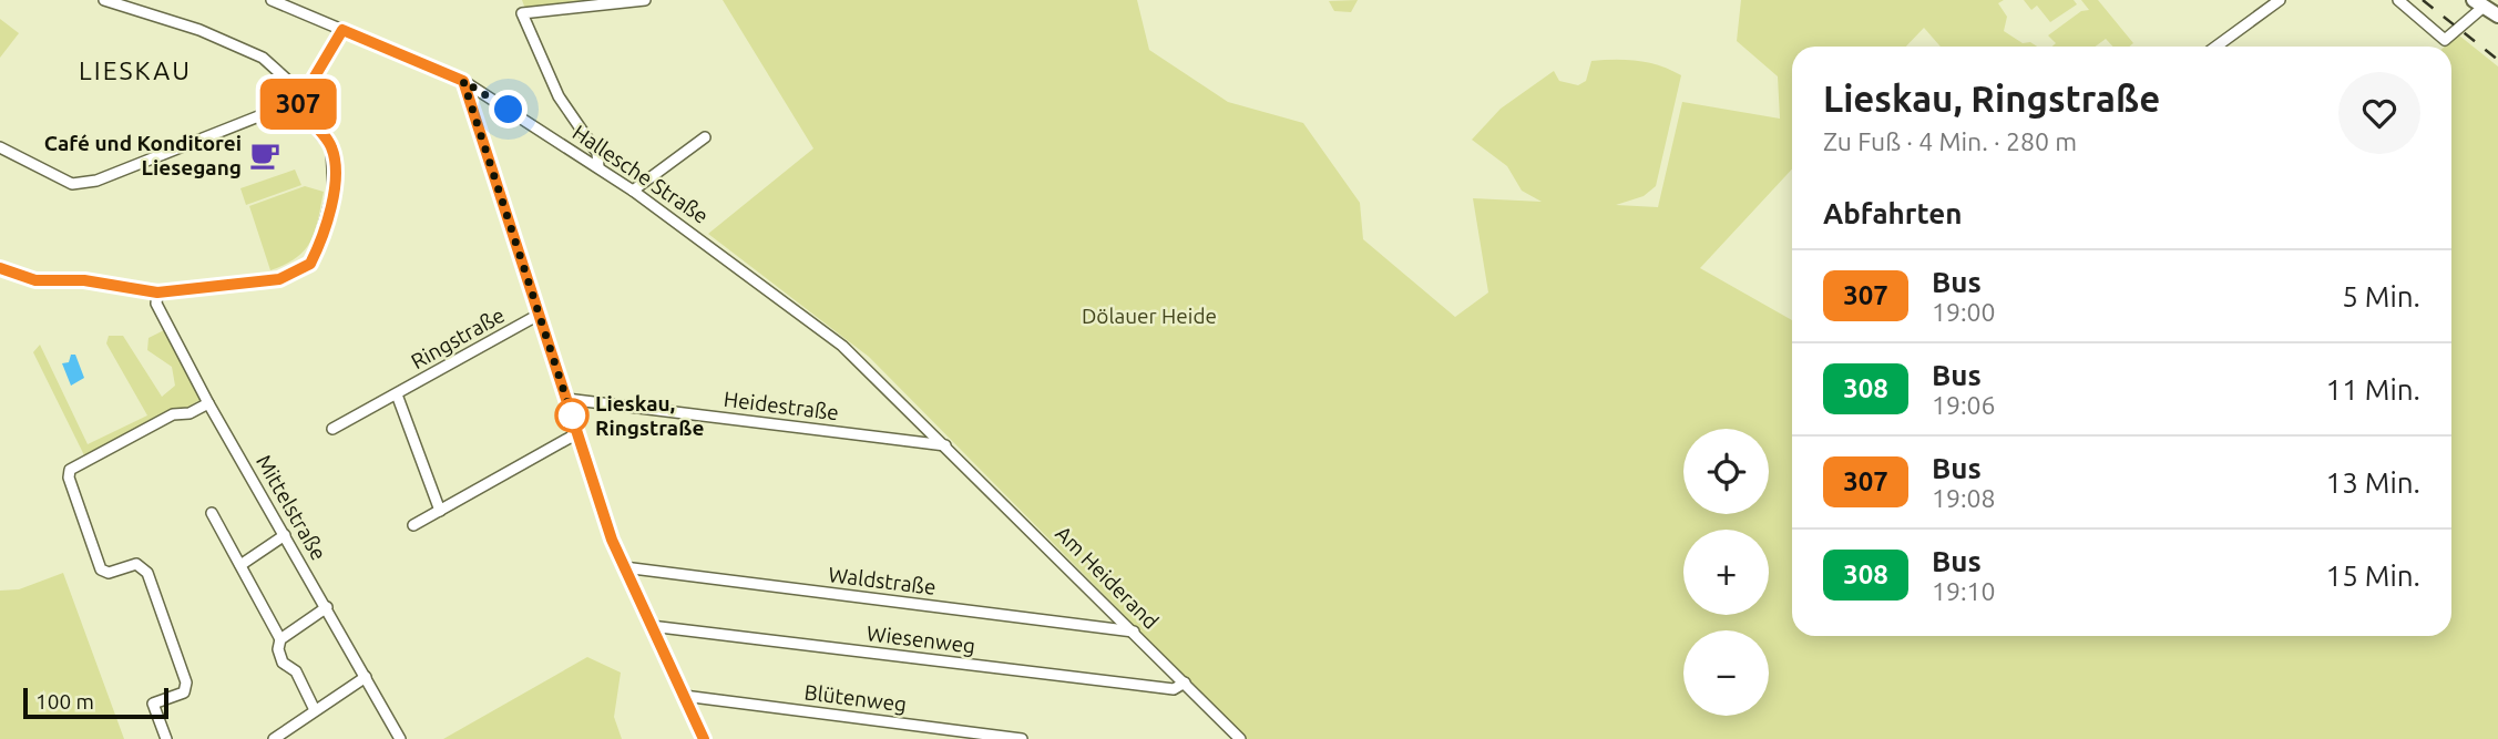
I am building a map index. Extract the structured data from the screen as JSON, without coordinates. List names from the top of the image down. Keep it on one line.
{"streets":{"street":["Hallesche Straße","Ringstraße","Heidestraße","Mittelstraße","Am Heiderand","Waldstraße","Wiesenweg","Blütenweg"]},"crossings":[["Hallesche Straße","Heidestraße"],["Hallesche Straße","Am Heiderand"],["Heidestraße","Am Heiderand"],["Am Heiderand","Waldstraße"],["Am Heiderand","Wiesenweg"]],"districts":["LIESKAU"],"parks":["Dölauer Heide"],"places":{"cafe":["Café und Konditorei Liesegang"],"other":["Lieskau, Ringstraße"]},"lines":["bus line 307"],"scale_bar":"100 m","page":{"on_map":"307","heading":[["Lieskau, Ringstraße","Zu Fuß · 4 Min. · 280 m"],"Abfahrten"],"list":[{"mark":"307","name":"Bus","note":"19:00","value":"5 Min."},{"mark":"308","name":"Bus","note":"19:06","value":"11 Min."},{"mark":"307","name":"Bus","note":"19:08","value":"13 Min."},{"mark":"308","name":"Bus","note":"19:10","value":"15 Min."}],"map_buttons":["+","−"],"scale":"100 m"}}
